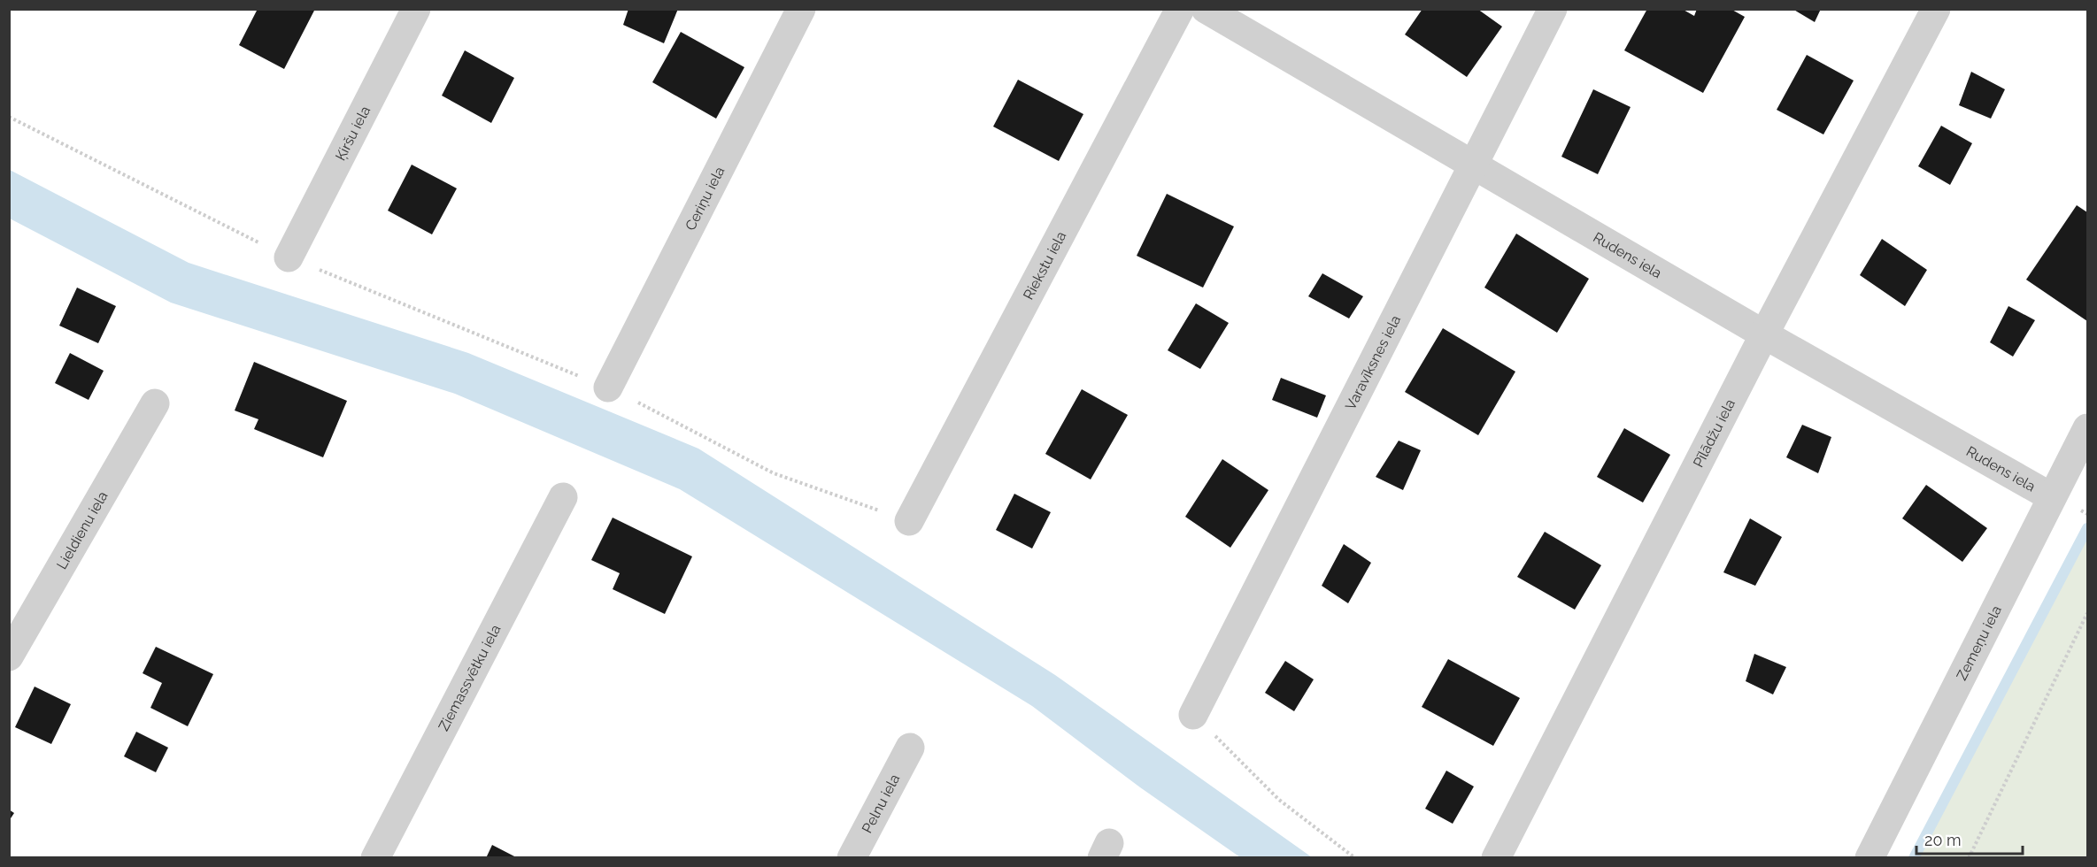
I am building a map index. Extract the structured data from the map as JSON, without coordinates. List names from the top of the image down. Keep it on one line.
{"streets":{"street":["Ķiršu iela","Ceriņu iela","Rudens iela","Riekstu iela","Varavīksnes iela","Pīlādžu iela","Lieldienu iela","Zemeņu iela","Ziemassvētku iela","Pelnu iela"]},"crossings":[["Rudens iela","Varavīksnes iela"],["Rudens iela","Pīlādžu iela"],["Rudens iela","Zemeņu iela"]],"scale_bar":"20 m"}
